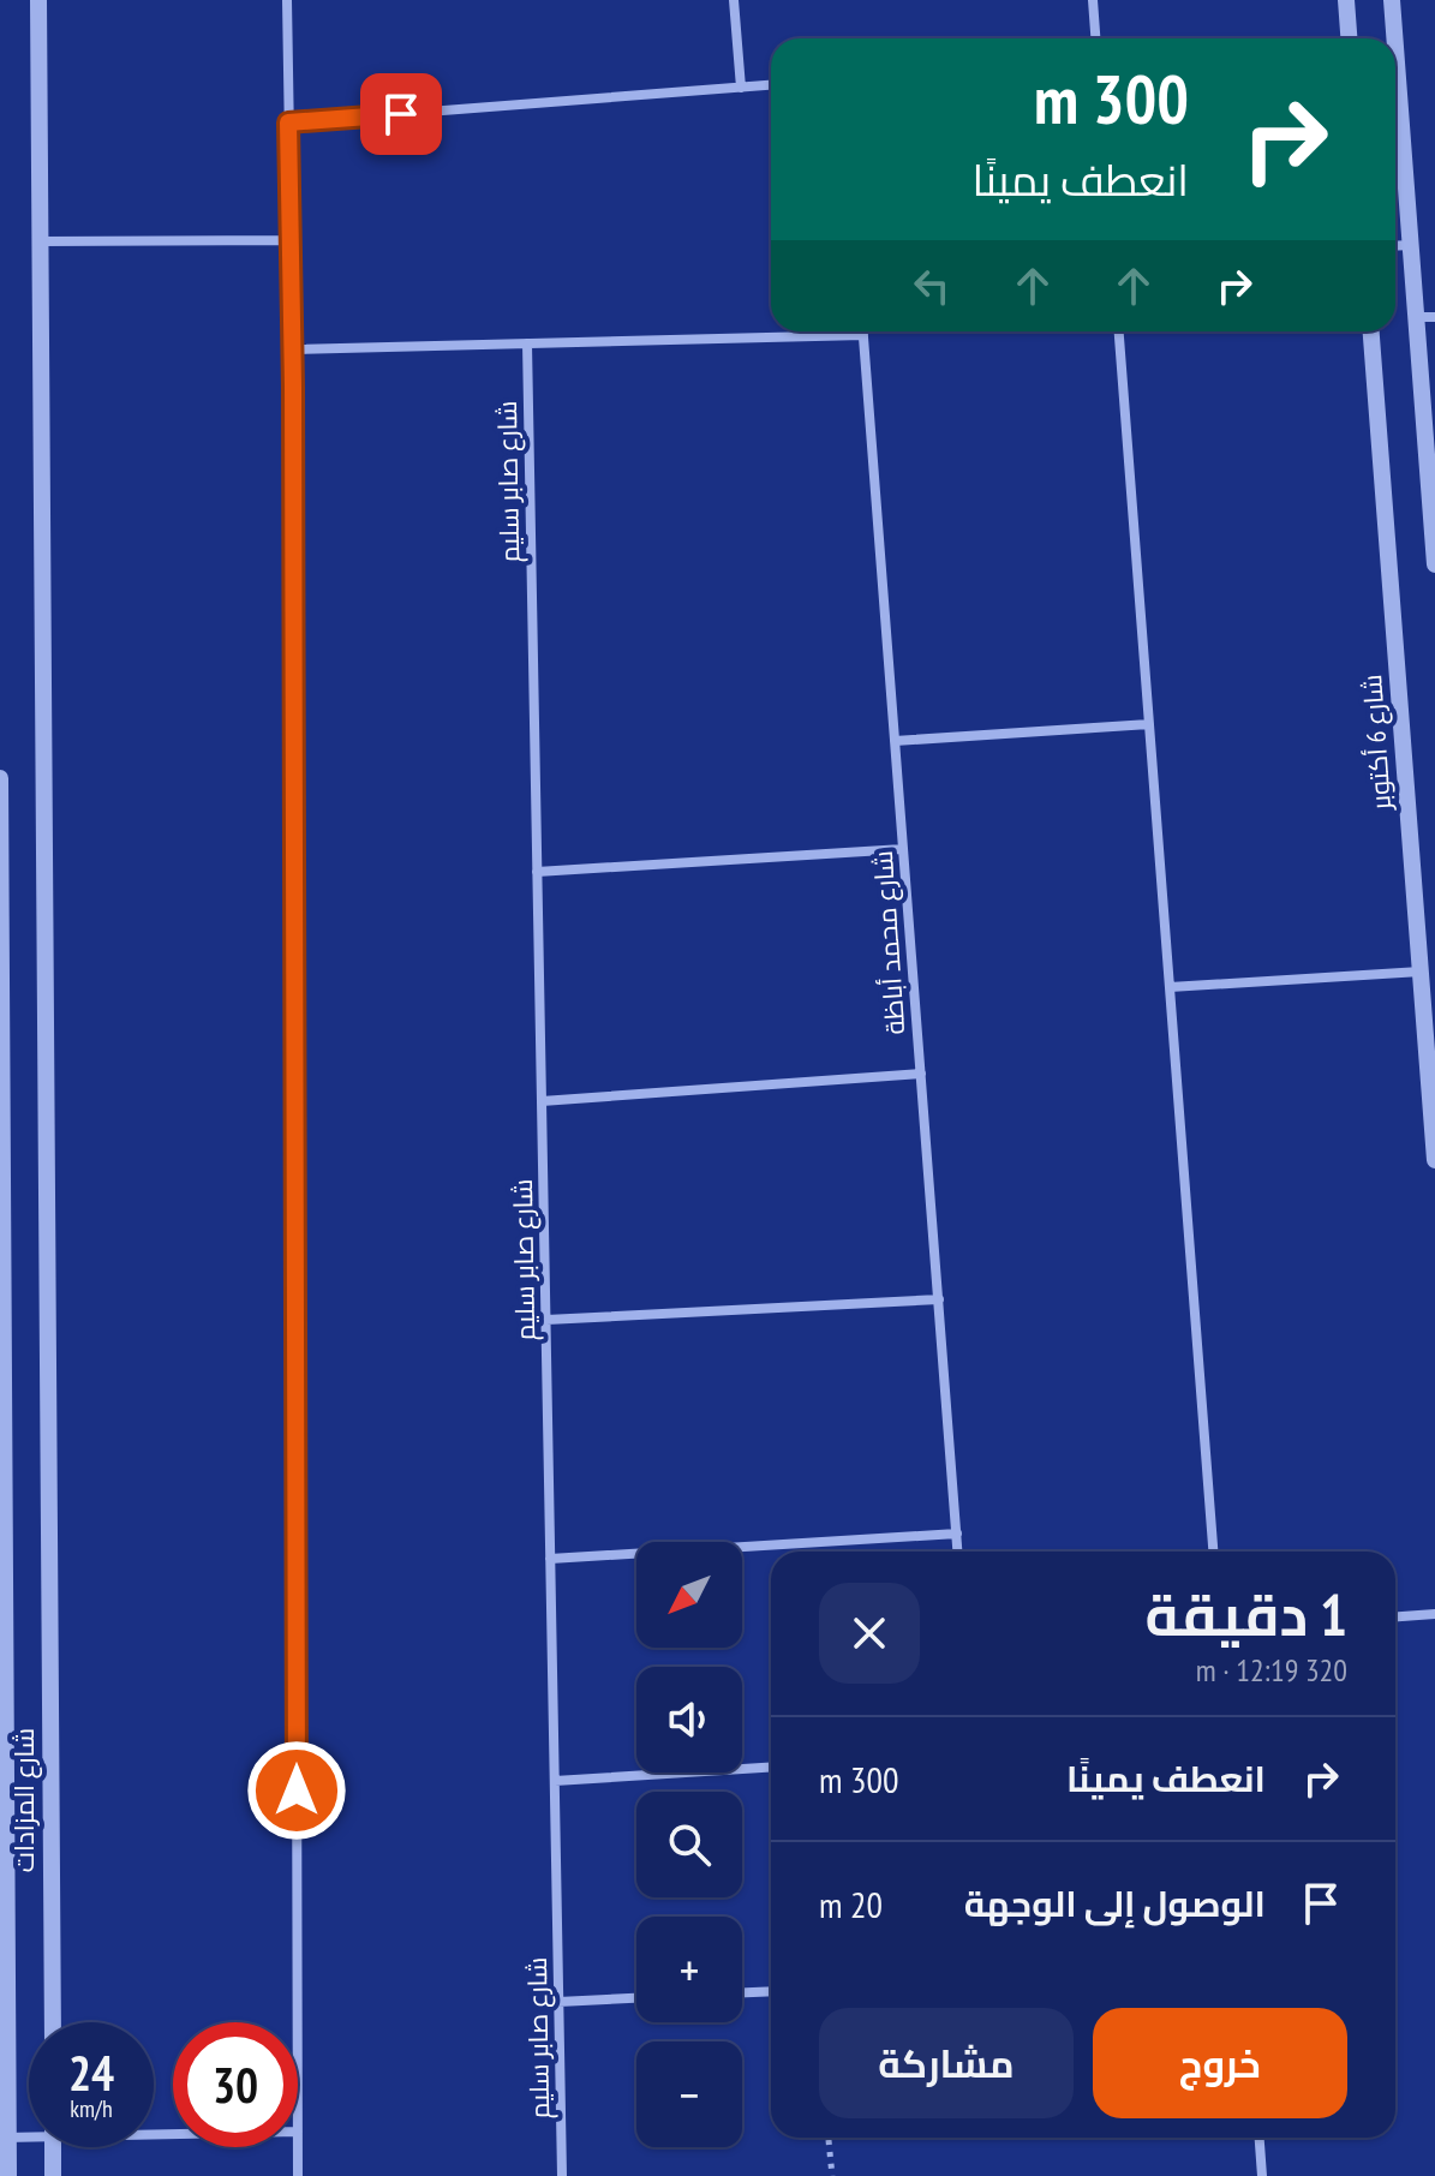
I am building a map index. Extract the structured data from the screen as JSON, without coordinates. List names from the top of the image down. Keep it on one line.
{"streets":{"street":["شارع صابر سليم","شارع 6 أكتوبر","شارع محمد أباظة","شارع المزادات"]},"north":"bottom left","page":{"turn":["300 m","انعطف يمينًا"],"map_buttons":["+","−"],"heading":["1 دقيقة","320 m · 12:19"],"list":[{"name":"انعطف يمينًا","value":"300 m"},{"name":"الوصول إلى الوجهة","value":"20 m"}],"buttons":["خروج","مشاركة"],"speed":"24 km/h","limit":"30"}}
